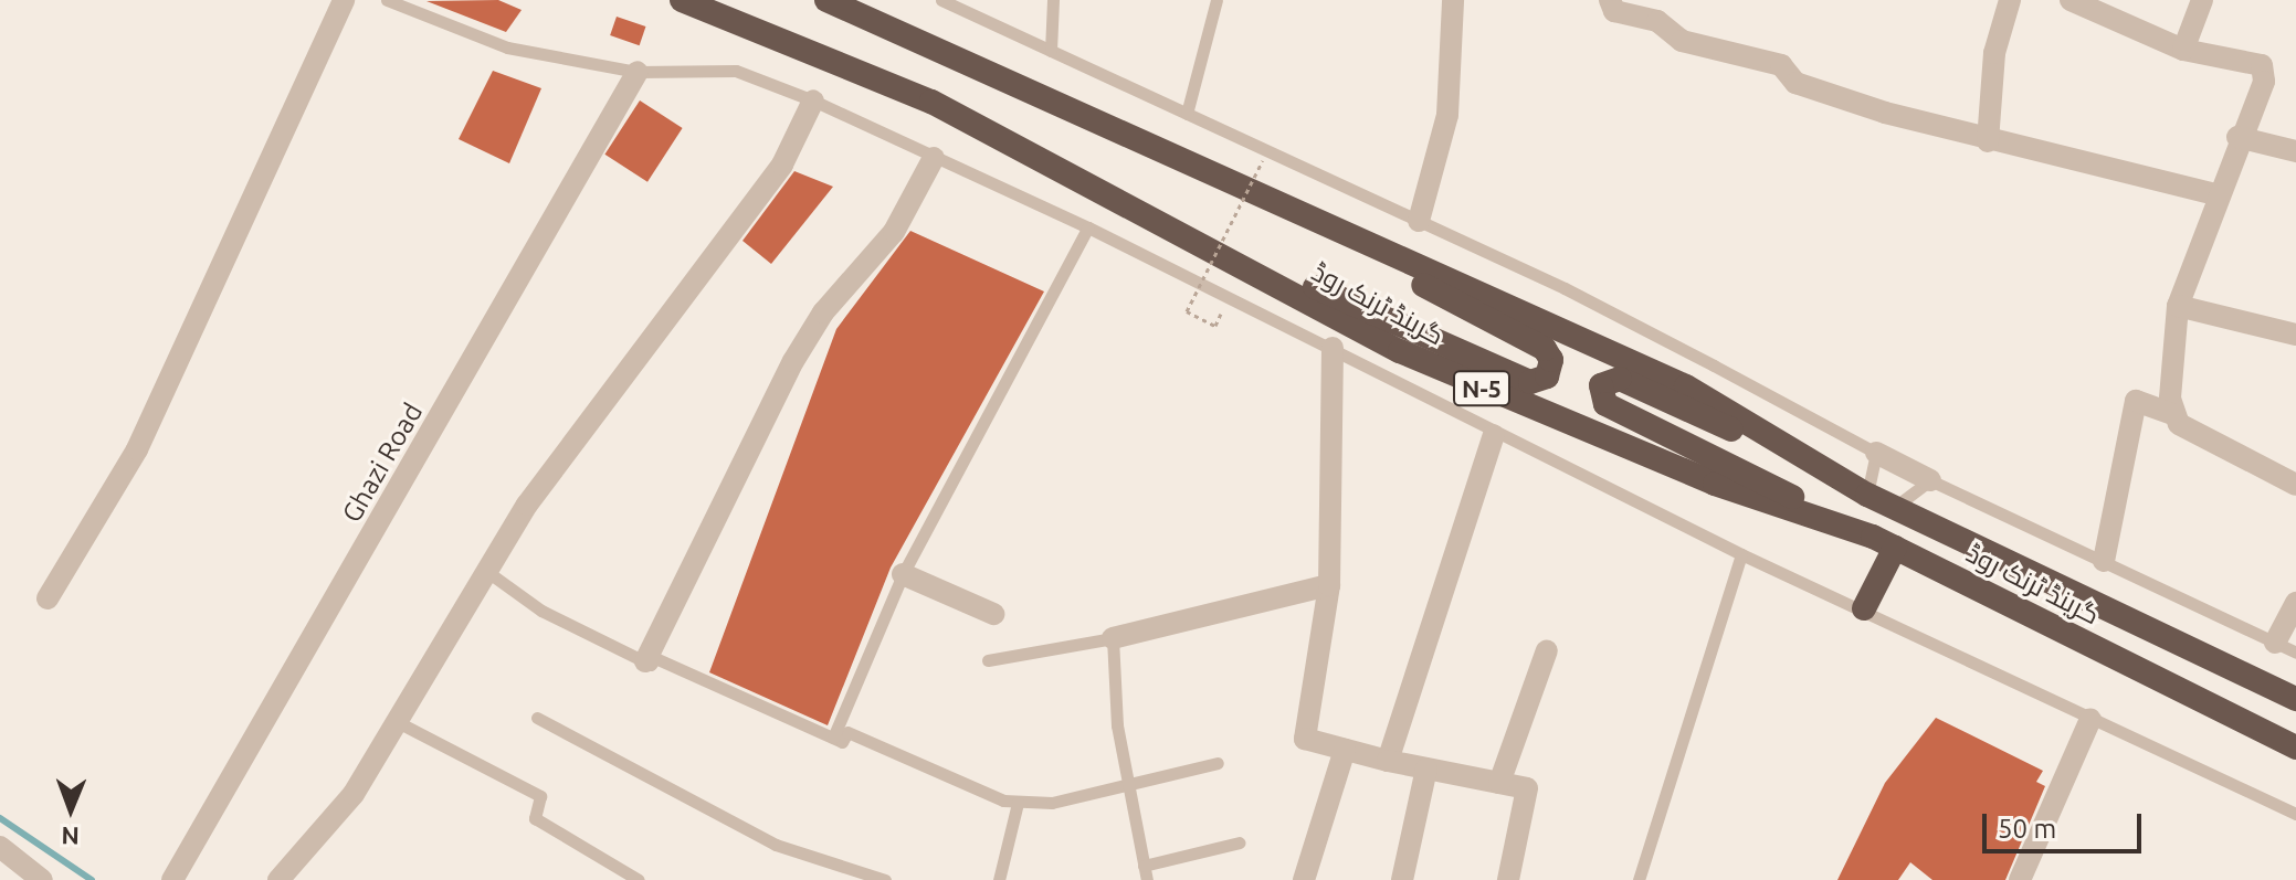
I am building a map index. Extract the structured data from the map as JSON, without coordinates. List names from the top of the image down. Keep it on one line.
{"streets":{"highway":["گرینڈ ٹرنک روڈ","N-5"],"street":["Ghazi Road"]},"scale_bar":"50 m","north":"bottom"}
